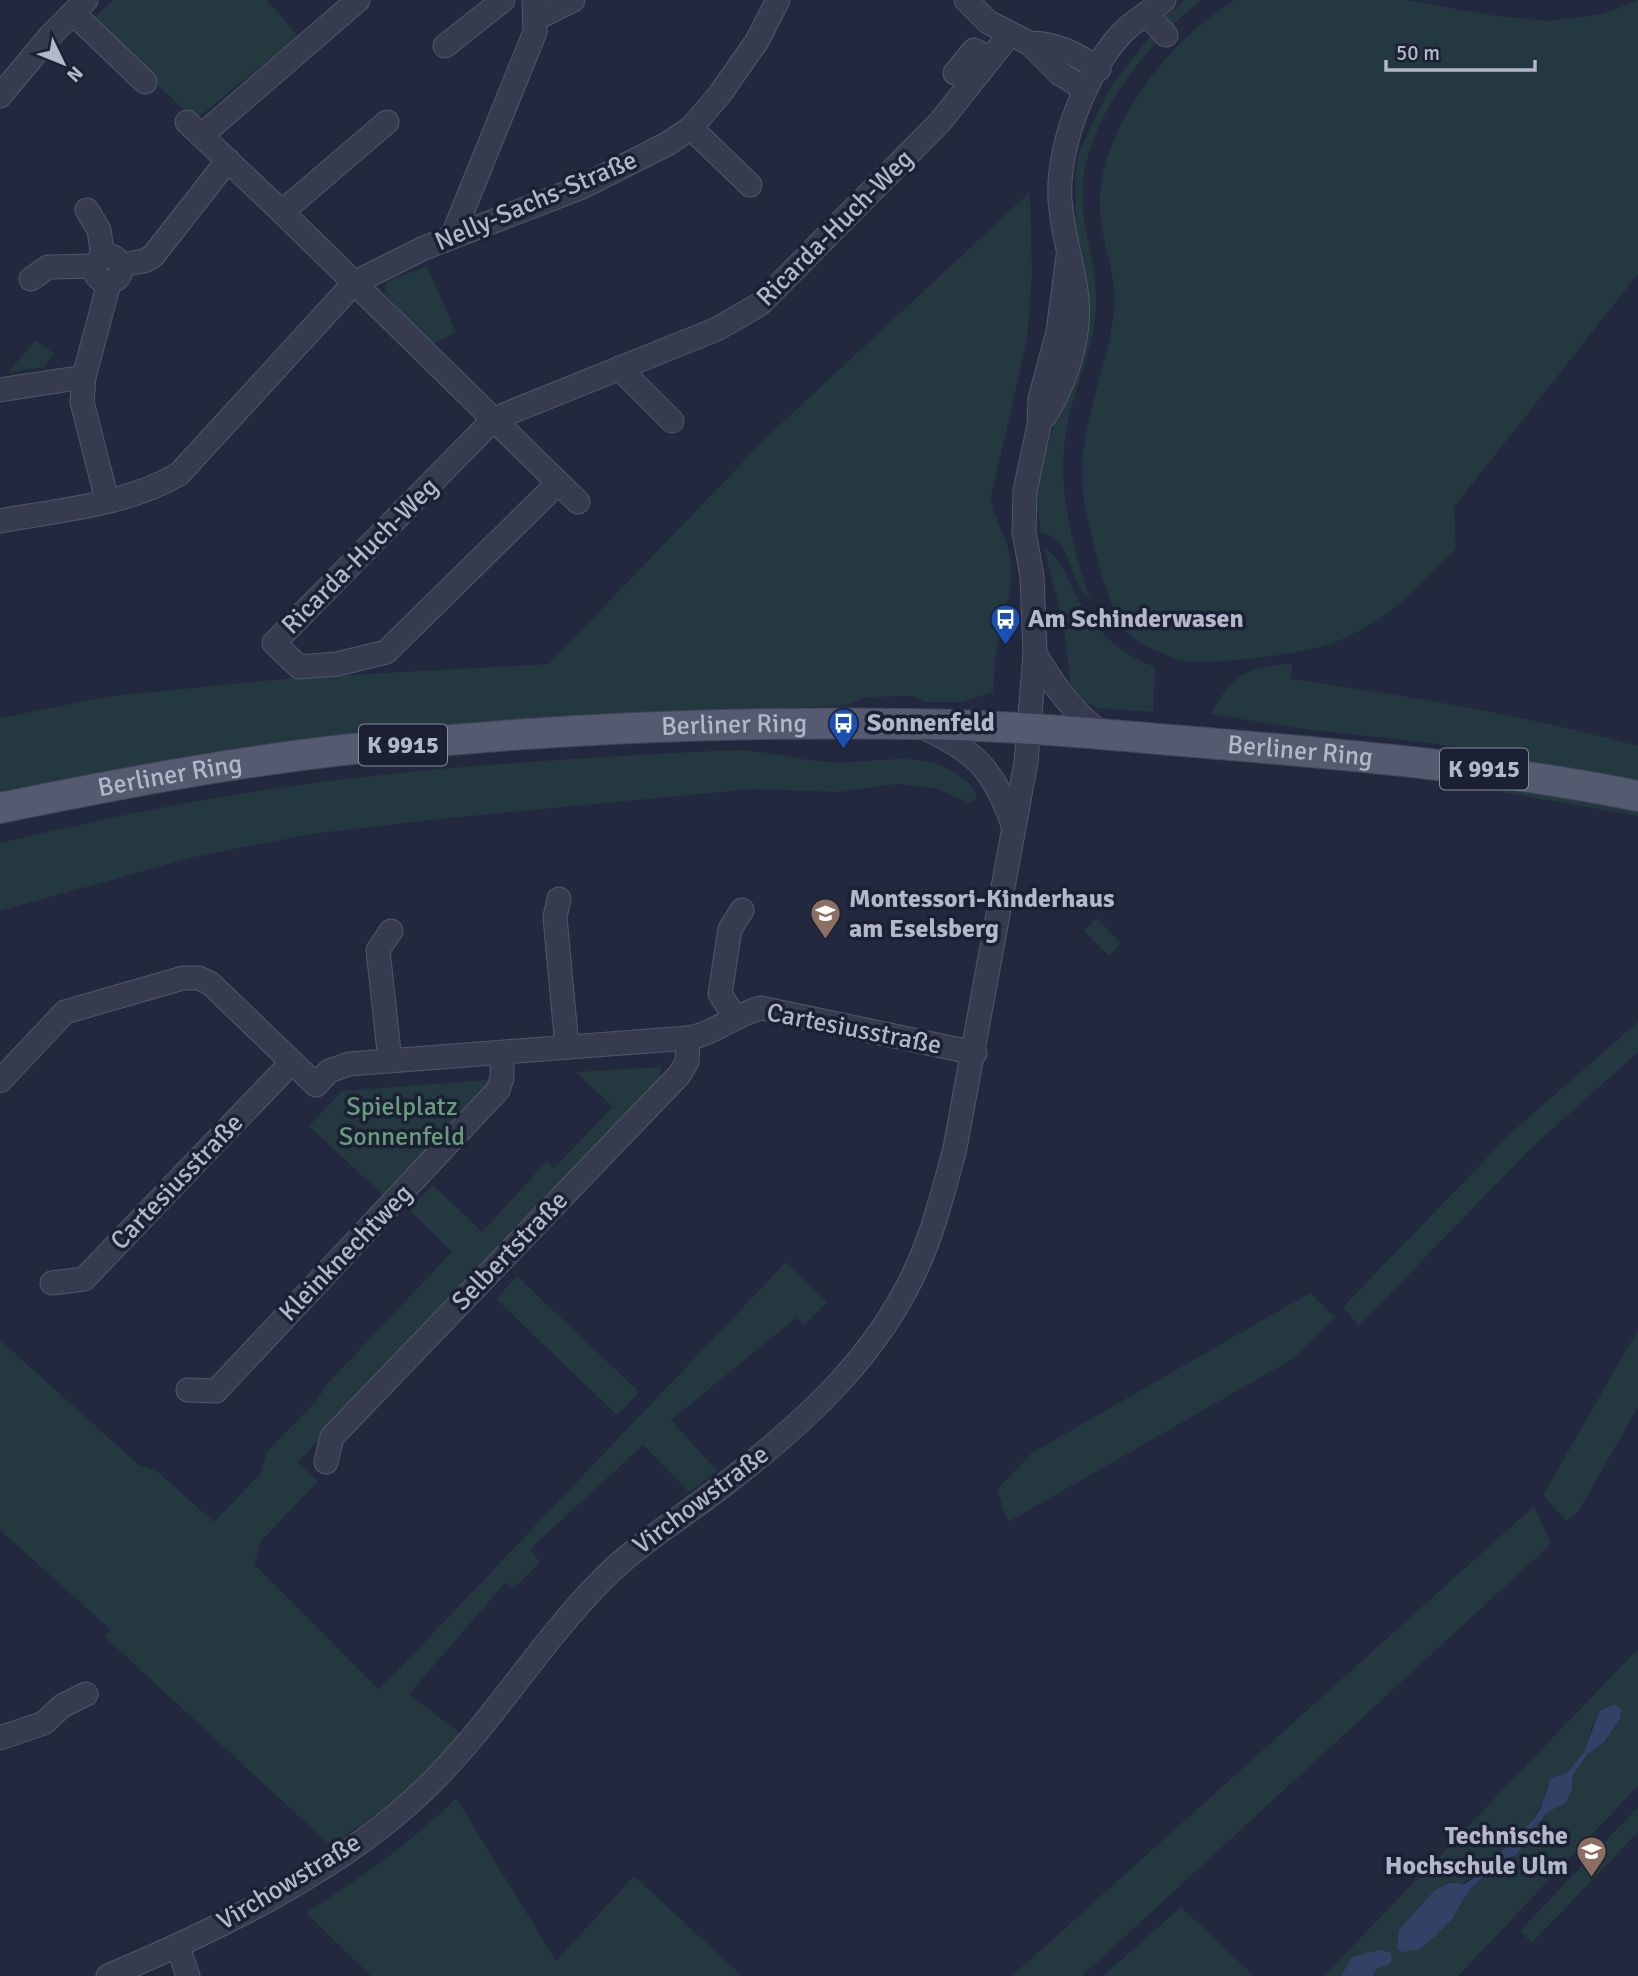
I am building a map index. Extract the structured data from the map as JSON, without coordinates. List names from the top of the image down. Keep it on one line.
{"streets":{"main road":["Berliner Ring","K 9915"],"street":["Nelly-Sachs-Straße","Ricarda-Huch-Weg","Cartesiusstraße","Selbertstraße","Kleinknechtweg","Virchowstraße"]},"crossings":[["Berliner Ring","Virchowstraße"],["Cartesiusstraße","Selbertstraße"],["Cartesiusstraße","Kleinknechtweg"],["Cartesiusstraße","Virchowstraße"]],"parks":["Spielplatz Sonnenfeld"],"places":{"bus stop":["Am Schinderwasen","Sonnenfeld"],"school or university":["Montessori-Kinderhaus am Eselsberg","Technische Hochschule Ulm"]},"scale_bar":"50 m","north":"bottom right"}
